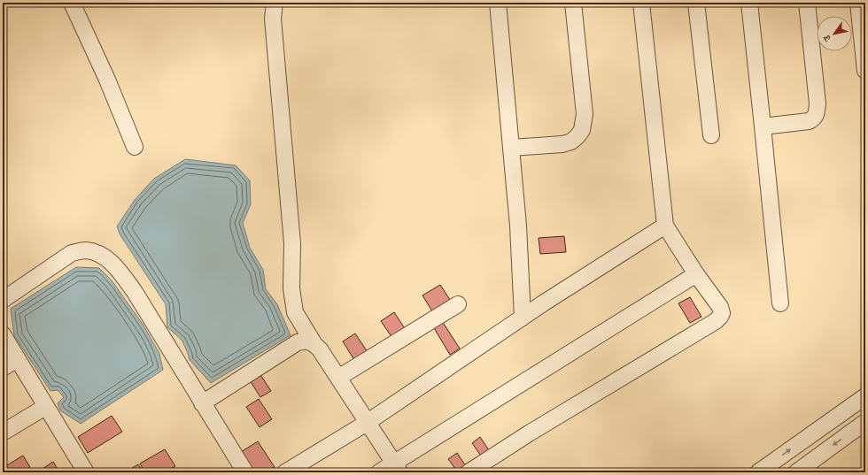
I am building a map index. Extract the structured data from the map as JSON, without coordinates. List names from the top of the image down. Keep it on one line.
{"north":"bottom left"}
